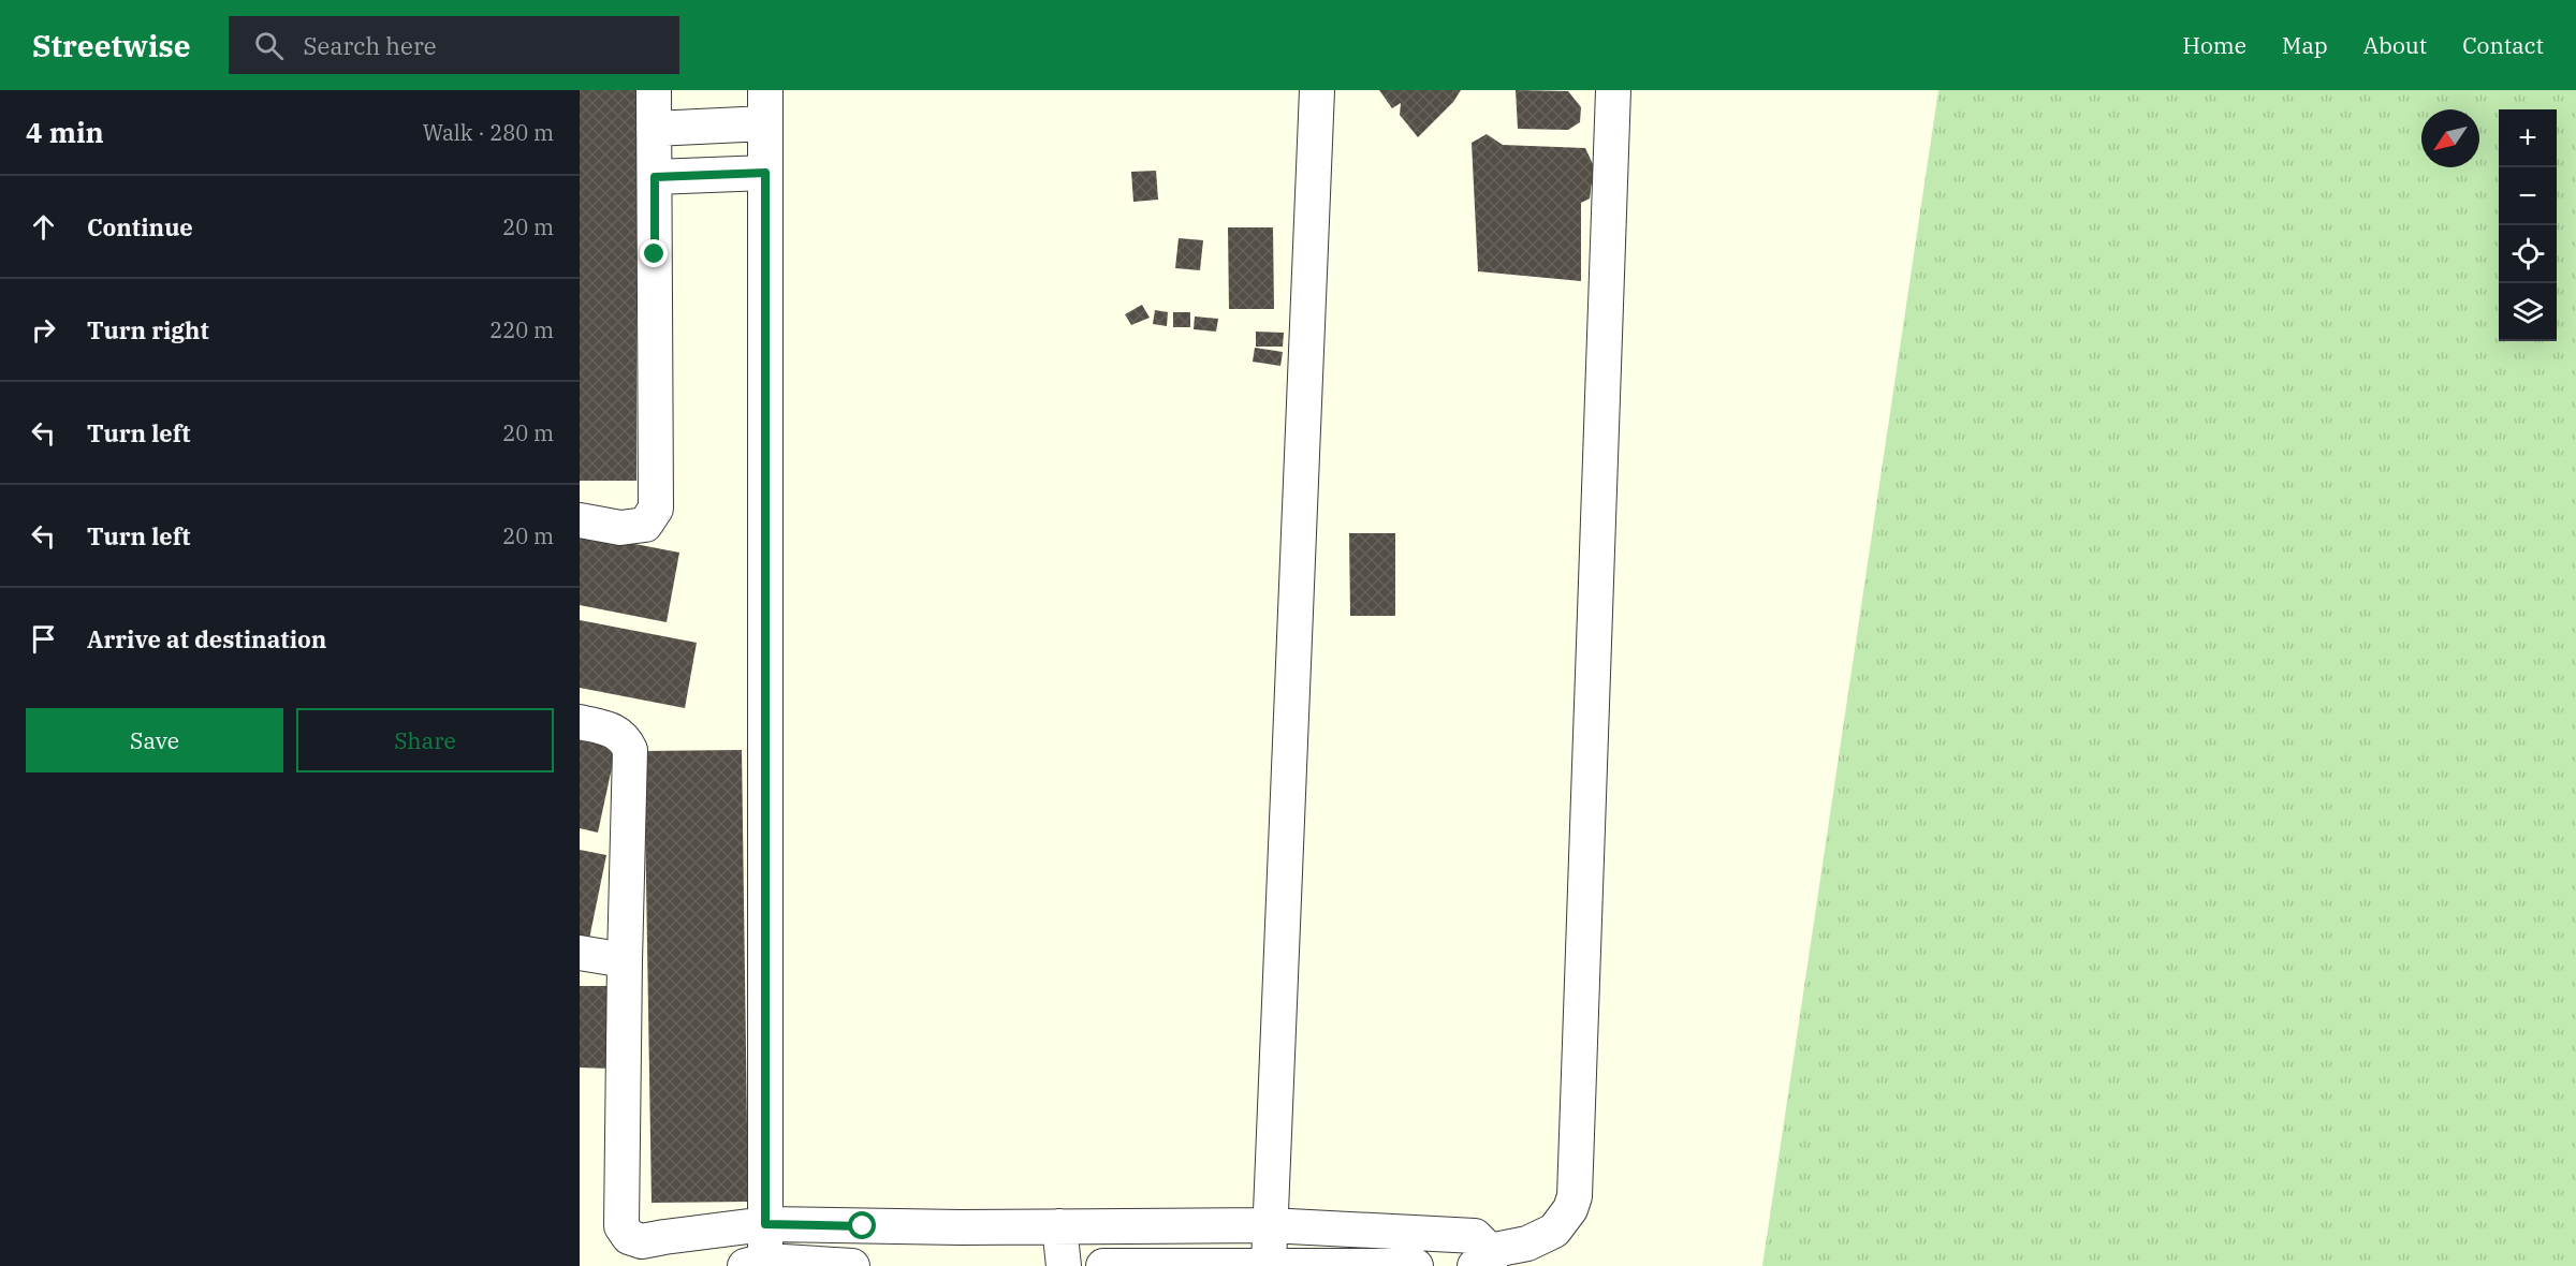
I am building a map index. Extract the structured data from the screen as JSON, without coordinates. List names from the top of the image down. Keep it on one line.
{"north":"bottom left","page":{"header":"Streetwise","search":"Search here","nav":["Home","Map","About","Contact"],"heading":["4 min","Walk · 280 m"],"map_buttons":["+","−"],"list":[["Continue","20 m"],["Turn right","220 m"],["Turn left","20 m"],["Turn left","20 m"],"Arrive at destination"],"buttons":["Save","Share"]}}
